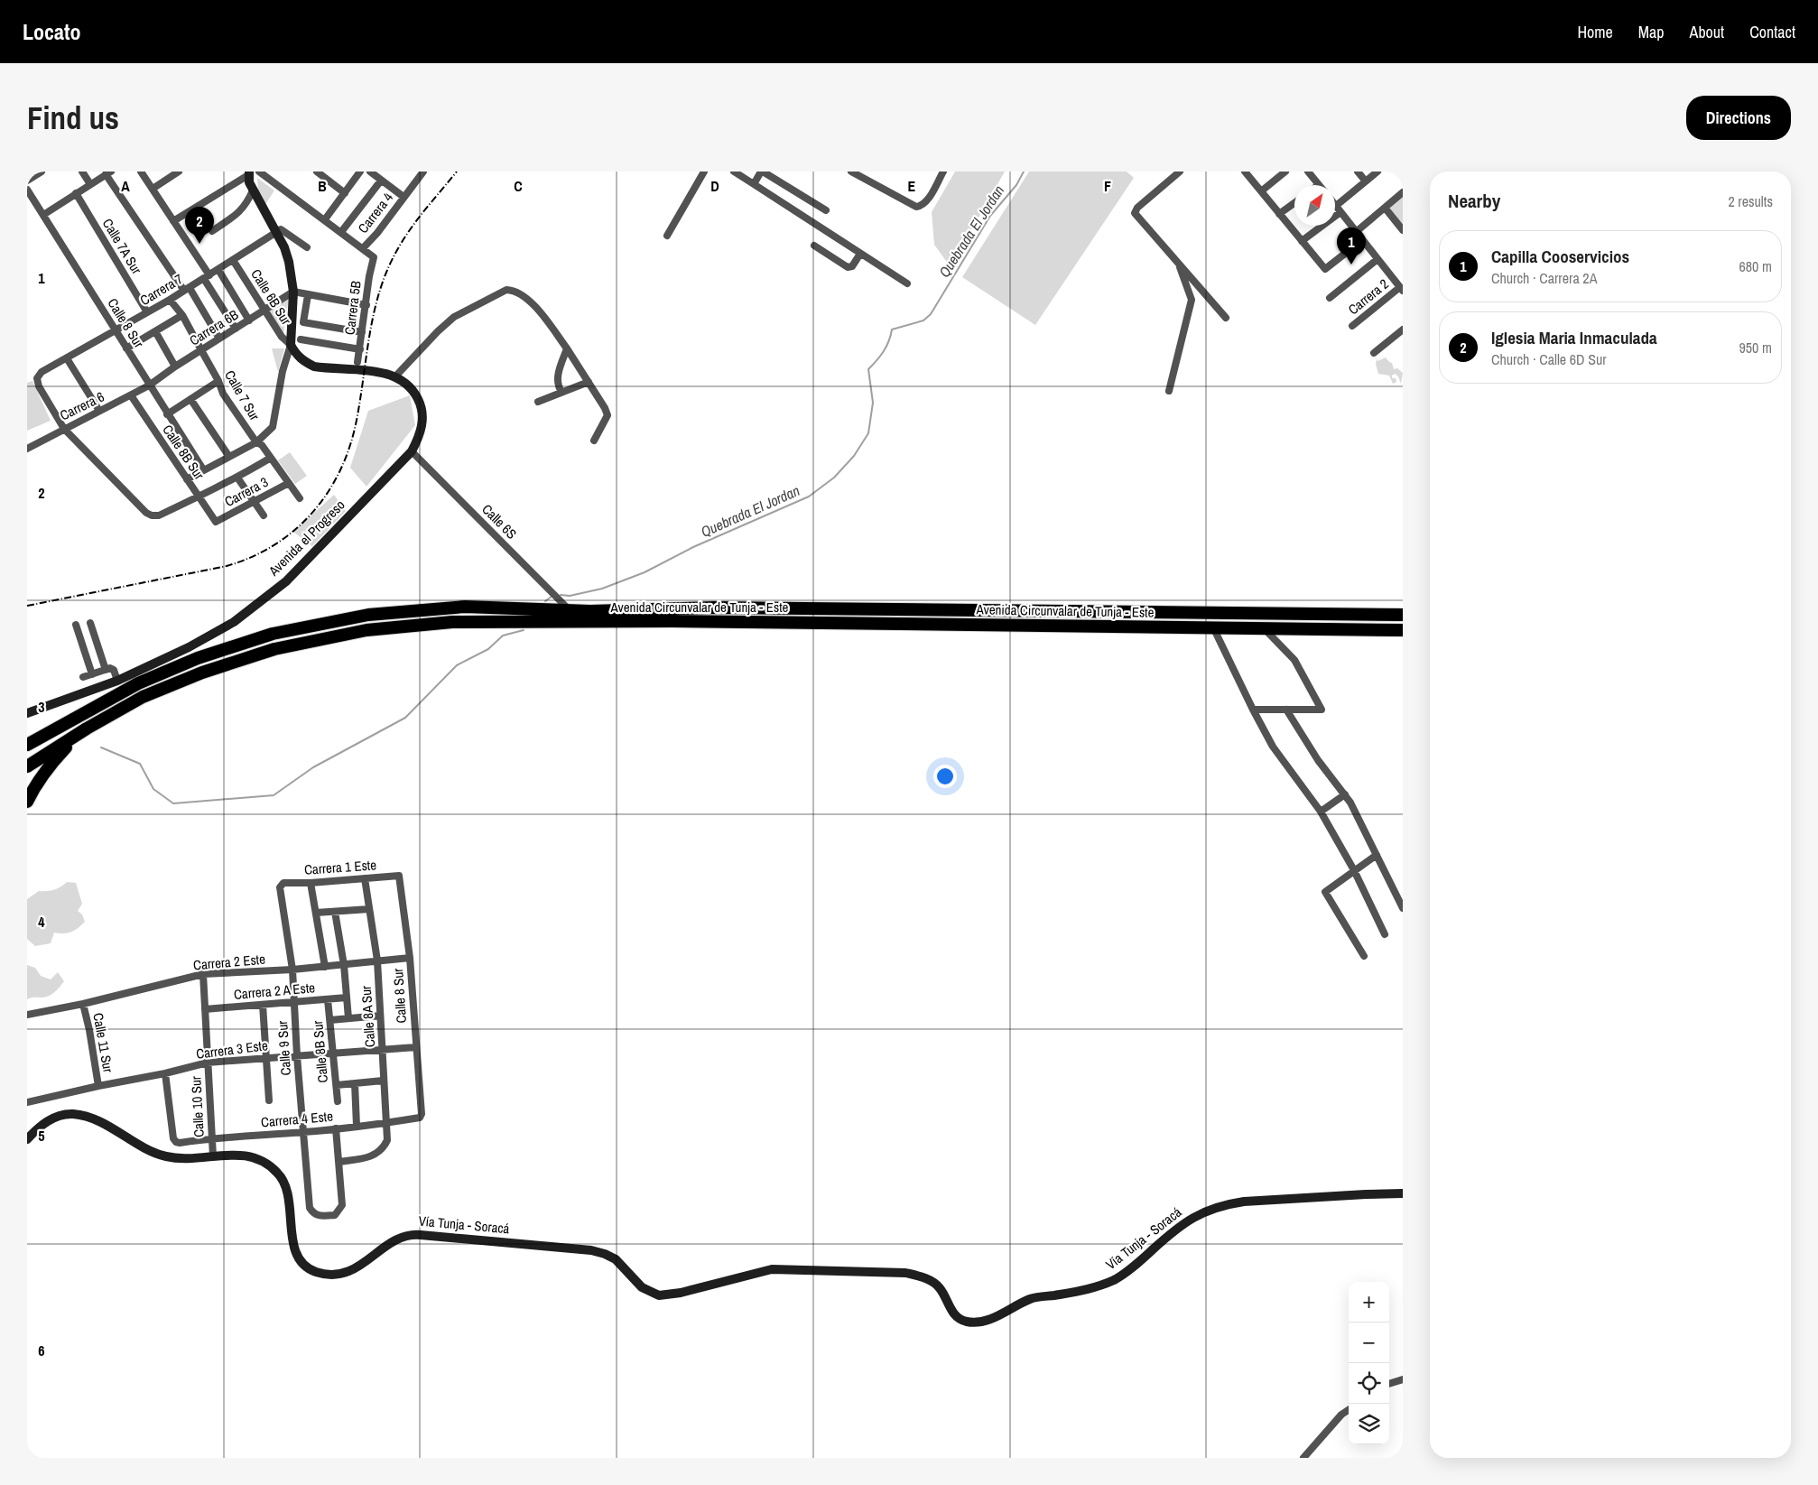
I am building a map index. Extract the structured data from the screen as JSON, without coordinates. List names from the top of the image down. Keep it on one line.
{"streets":{"highway":["Avenida Circunvalar de Tunja - Este"],"main road":["Avenida el Progreso","Vía Tunja - Soracá"],"street":["Carrera 4","Calle 7A Sur","Carrera 7","Calle 6B Sur","Carrera 2","Carrera 5B","Calle 8 Sur","Carrera 6B","Calle 7 Sur","Carrera 6","Calle 8B Sur","Carrera 3","Calle 6S","Carrera 1 Este","Carrera 2 Este","Carrera 2 A Este","Calle 8A Sur","Calle 11 Sur","Calle 9 Sur","Carrera 3 Este","Calle 10 Sur","Carrera 4 Este"]},"crossings":[["Carrera 4","Carrera 5B"],["Calle 7A Sur","Carrera 7"],["Carrera 7","Calle 6B Sur"],["Carrera 7","Calle 8 Sur"],["Carrera 7","Calle 7 Sur"],["Carrera 7","Carrera 6"],["Calle 6B Sur","Carrera 6B"],["Calle 6B Sur","Avenida el Progreso"],["Calle 8 Sur","Carrera 6B"],["Calle 8 Sur","Carrera 6"],["Calle 8 Sur","Carrera 1 Este"],["Calle 8 Sur","Carrera 2 Este"],["Calle 8 Sur","Carrera 3 Este"],["Calle 8 Sur","Carrera 4 Este"],["Carrera 6B","Calle 7 Sur"],["Carrera 6B","Carrera 6"],["Calle 7 Sur","Carrera 3"],["Carrera 6","Calle 8B Sur"],["Calle 8B Sur","Carrera 3"],["Calle 8B Sur","Carrera 2 A Este"],["Calle 8B Sur","Carrera 3 Este"],["Calle 6S","Avenida el Progreso"],["Calle 6S","Avenida Circunvalar de Tunja - Este"],["Carrera 1 Este","Calle 8A Sur"],["Carrera 1 Este","Calle 9 Sur"],["Carrera 2 Este","Calle 8A Sur"],["Carrera 2 Este","Calle 11 Sur"],["Carrera 2 Este","Calle 9 Sur"],["Carrera 2 Este","Calle 10 Sur"],["Carrera 2 A Este","Calle 9 Sur"],["Carrera 2 A Este","Calle 10 Sur"],["Calle 8A Sur","Calle 9 Sur"],["Calle 8A Sur","Carrera 3 Este"],["Calle 8A Sur","Carrera 4 Este"],["Calle 11 Sur","Carrera 3 Este"],["Calle 9 Sur","Carrera 3 Este"],["Calle 9 Sur","Carrera 4 Este"],["Carrera 3 Este","Calle 10 Sur"],["Calle 10 Sur","Carrera 4 Este"],["Calle 10 Sur","Vía Tunja - Soracá"]],"water":["Quebrada El Jordan"],"north":"top right","page":{"header":"Locato","nav":["Home","Map","About","Contact"],"buttons":"Directions","title":"Find us","heading":["Nearby","2 results"],"pins":["2","1"],"list":[{"mark":"1","name":"Capilla Cooservicios","note":"Church · Carrera 2A","value":"680 m"},{"mark":"2","name":"Iglesia Maria Inmaculada","note":"Church · Calle 6D Sur","value":"950 m"}],"map_buttons":["+","−"]},"grid":{"columns":["A","B","C","D","E","F"],"rows":["1","2","3","4","5","6"]}}
